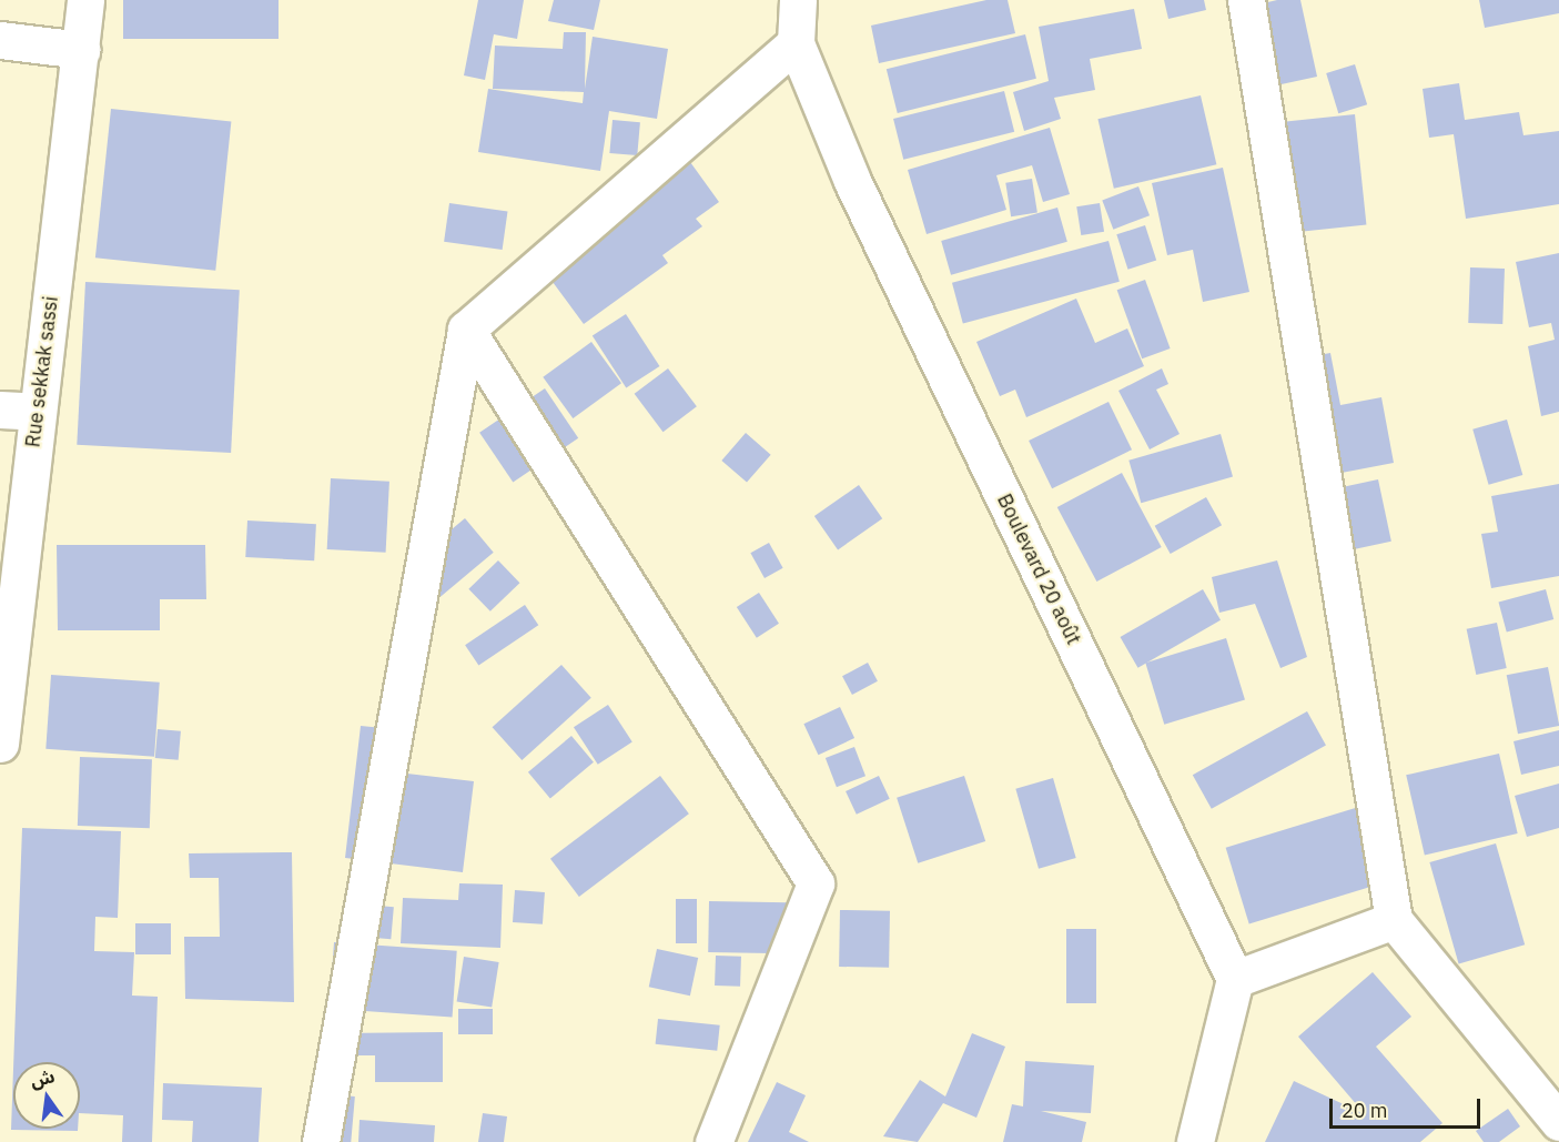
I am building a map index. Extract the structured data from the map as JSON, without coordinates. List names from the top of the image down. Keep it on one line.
{"streets":{"street":["Rue sekkak sassi","Boulevard 20 août"]},"scale_bar":"20 m","north":"top"}
